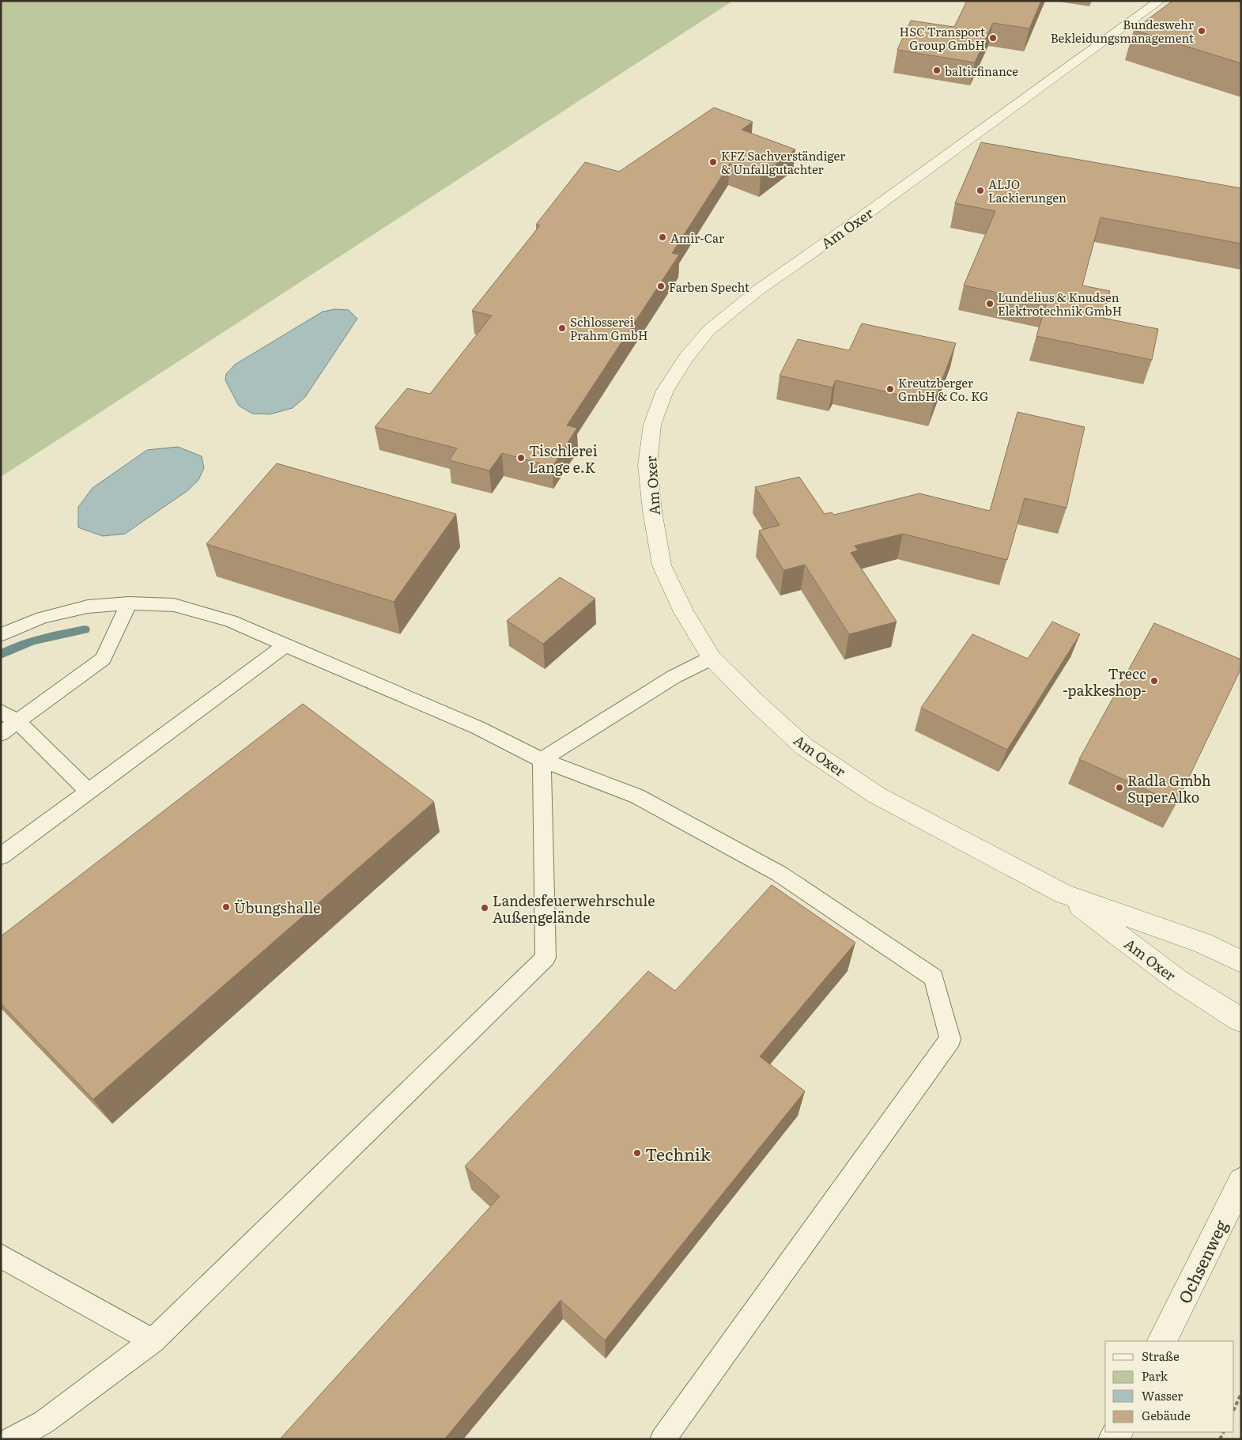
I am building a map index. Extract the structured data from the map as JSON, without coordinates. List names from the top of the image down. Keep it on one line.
{"streets":{"street":["Am Oxer","Ochsenweg"]},"places":["Bundeswehr Bekleidungsmanagement","HSC Transport Group GmbH","balticfinance","KFZ Sachverständiger & Unfallgutachter","ALJO Lackierungen","Amir-Car","Farben Specht","Lundelius & Knudsen Elektrotechnik GmbH","Schlosserei Prahm GmbH","Kreutzberger GmbH & Co. KG","Tischlerei Lange e.K","Trecc -pakkeshop-","Radla Gmbh SuperAlko","Übungshalle","Landesfeuerwehrschule Außengelände","Technik"],"legend":["Straße","Park","Wasser","Gebäude"]}
